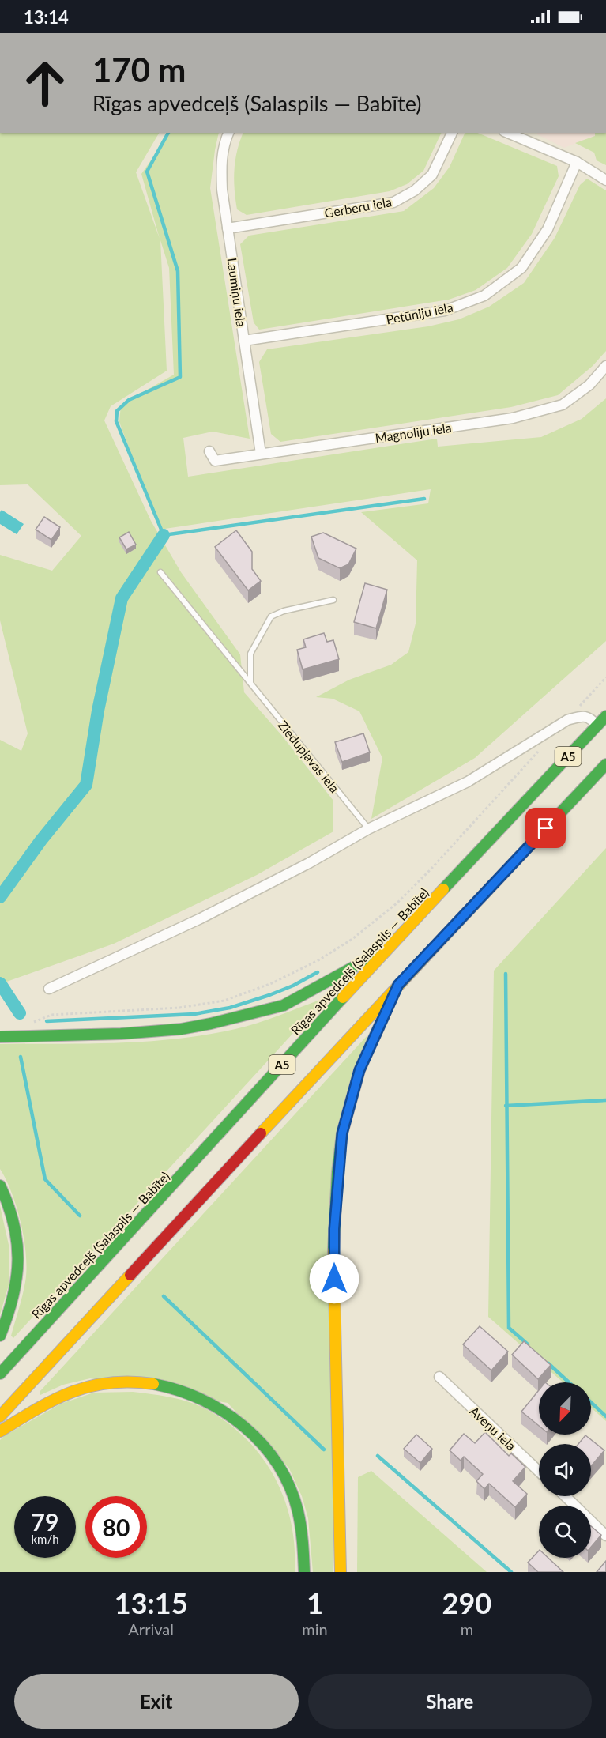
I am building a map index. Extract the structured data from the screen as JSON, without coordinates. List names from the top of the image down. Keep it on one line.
{"streets":{"highway":["A5","Rīgas apvedceļš (Salaspils — Babīte)"],"street":["Gerberu iela","Laumiņu iela","Petūniju iela","Magnoliju iela","Aveņu iela"],"lane":["Ziedupļavas iela"]},"crossings":[["Gerberu iela","Laumiņu iela"],["Laumiņu iela","Petūniju iela"],["Laumiņu iela","Magnoliju iela"]],"north":"bottom left","page":{"status":"13:14","turn":["170 m","Rīgas apvedceļš (Salaspils — Babīte)"],"speed":"79 km/h","limit":"80","eta":["13:15","Arrival","1","min","290","m"],"buttons":["Exit","Share"]}}
